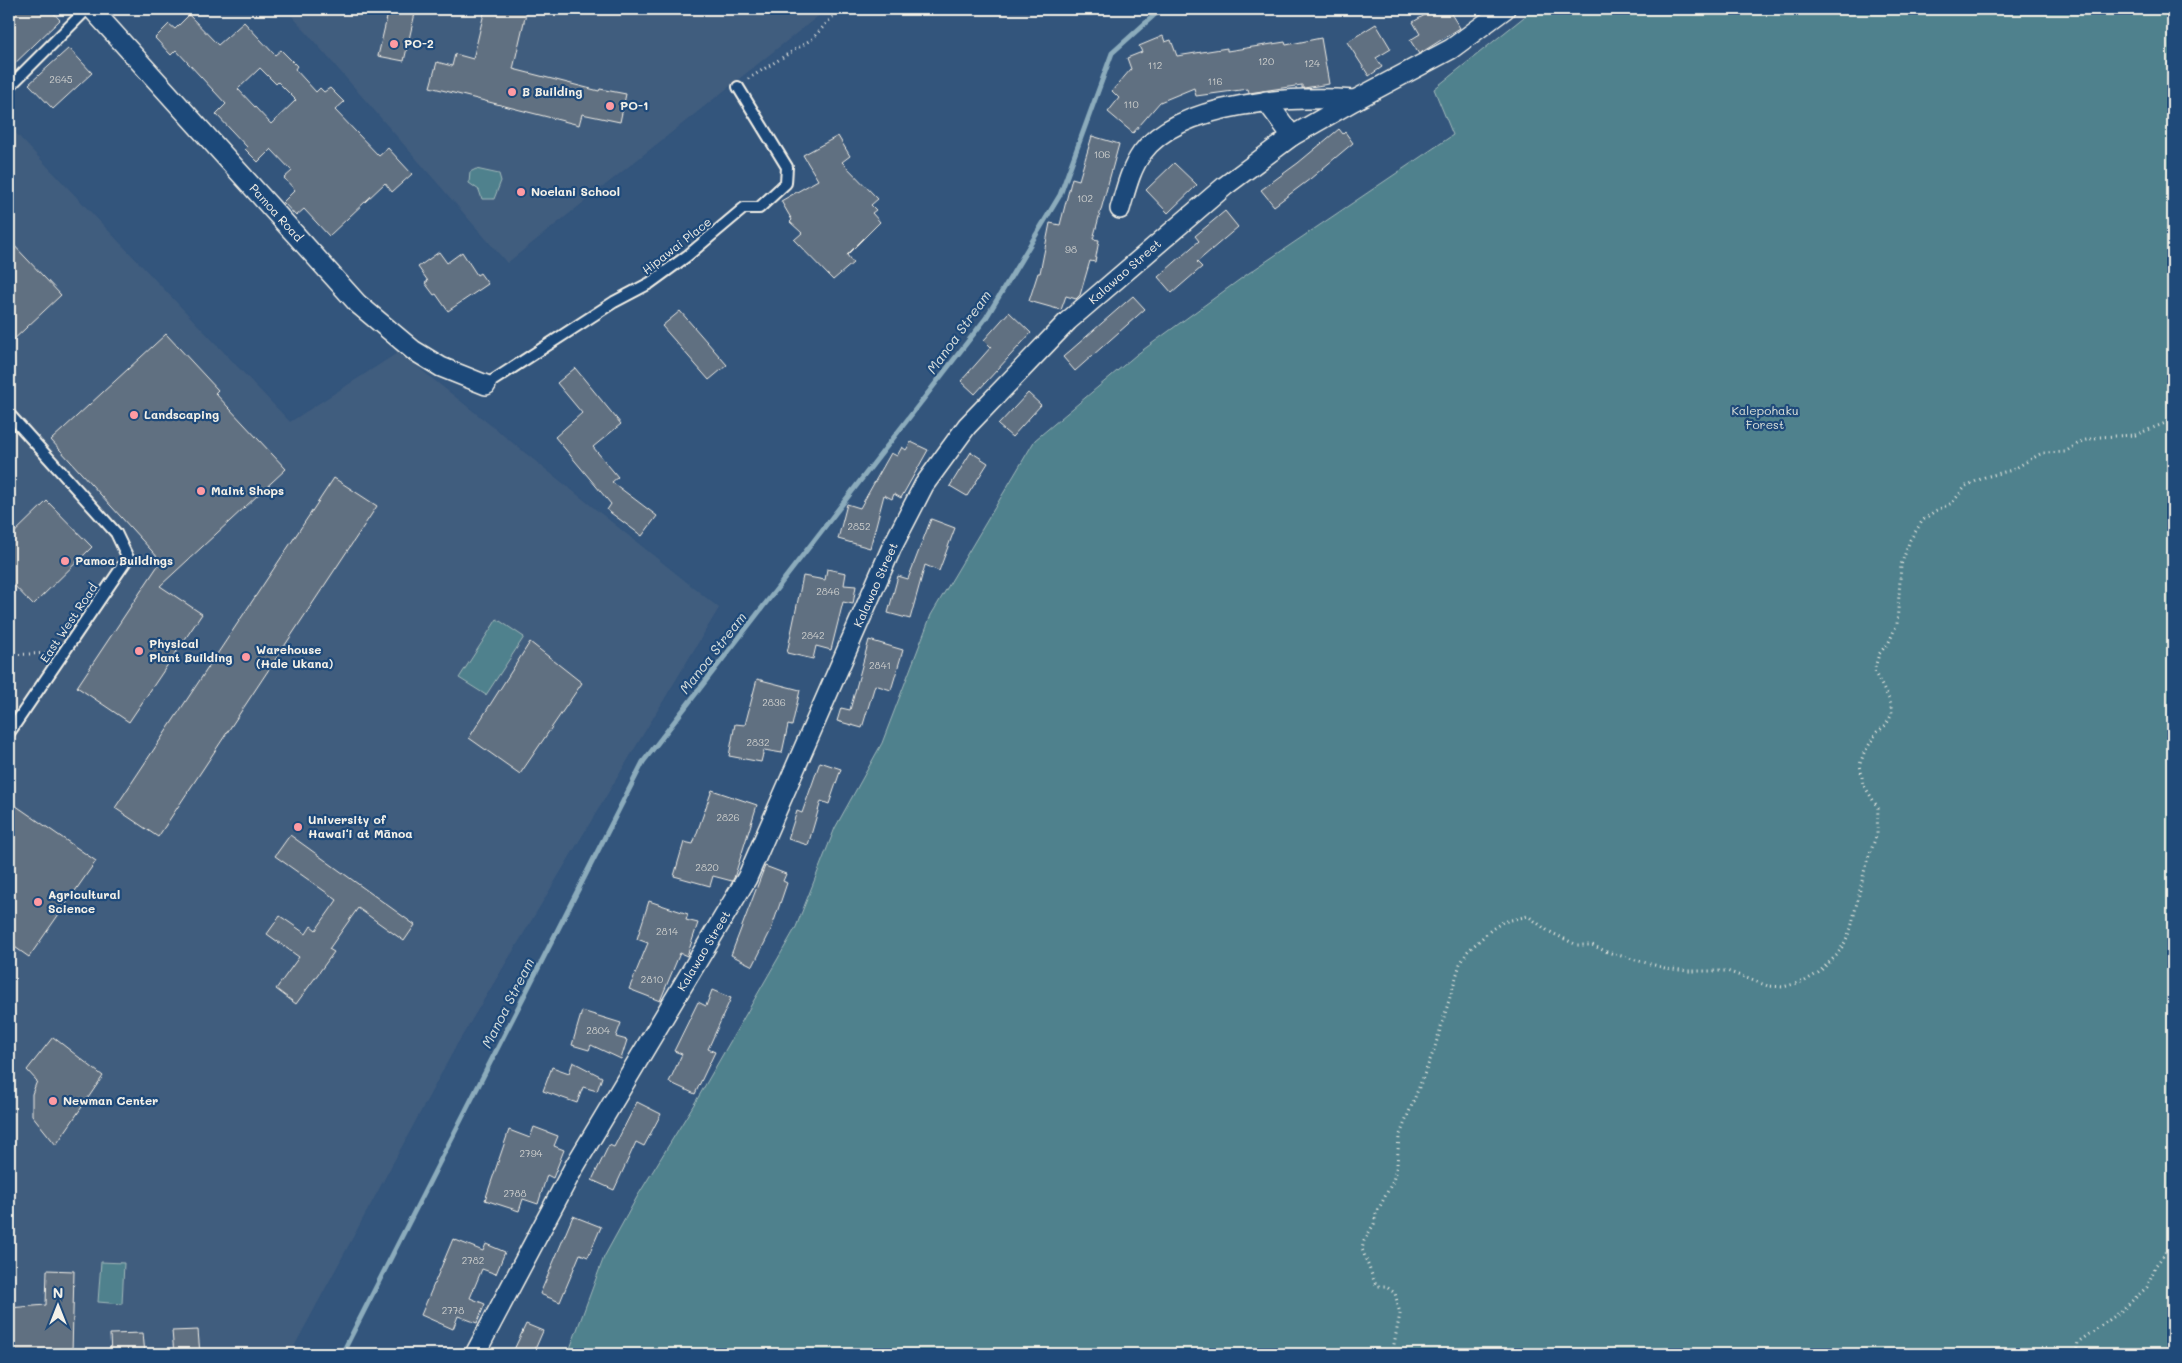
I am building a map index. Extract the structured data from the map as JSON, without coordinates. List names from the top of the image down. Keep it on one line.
{"streets":{"street":["Pamoa Road","Kalawao Street"],"lane":["Hipawai Place","East West Road"]},"crossings":[["Pamoa Road","Hipawai Place"]],"water":["Manoa Stream"],"parks":["Kalepohaku Forest"],"places":["PO-2","B Building","PO-1","Noelani School","Landscaping","Maint Shops","Pamoa Buildings","Physical Plant Building","Warehouse (Hale Ukana)","University of Hawaiʻi at Mānoa","Agricultural Science","Newman Center"],"house_numbers":["120","124","112","2645","116","110","106","102","98","2852","2846","2842","2841","2836","2832","2826","2820","2814","2810","2804","2794","2788","2782","2778"],"north":"top"}
